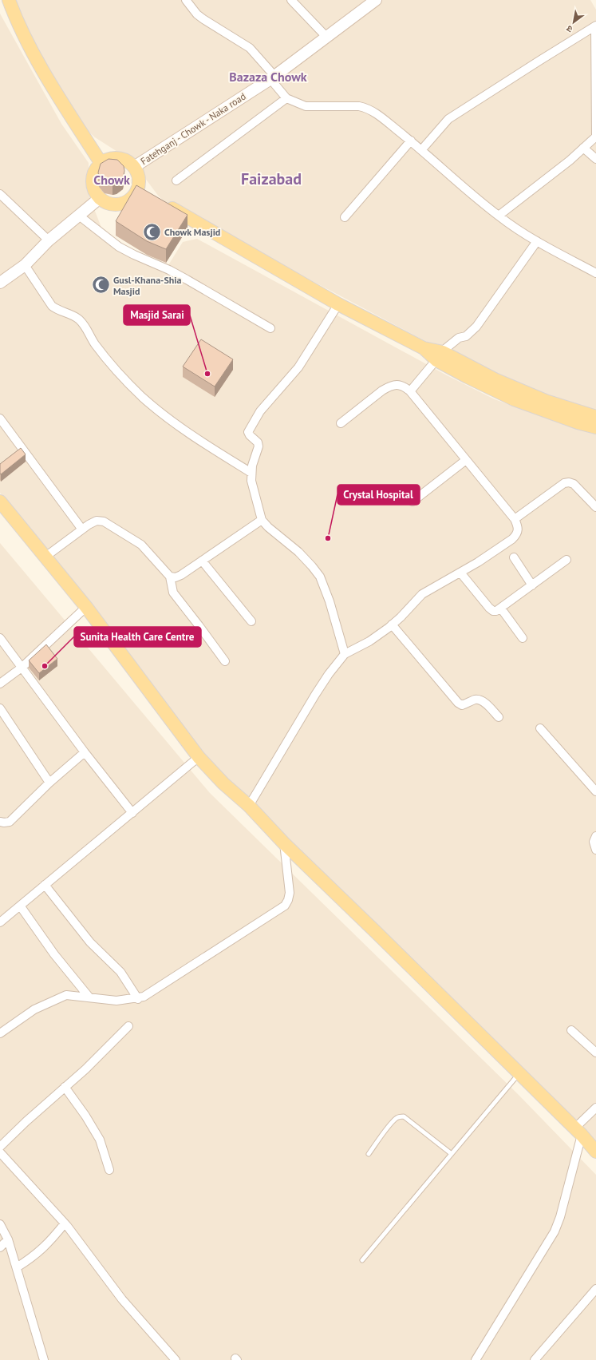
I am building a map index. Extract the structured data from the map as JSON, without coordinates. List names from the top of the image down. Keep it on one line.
{"streets":{"street":["Fatehganj - Chowk - Naka road"]},"districts":["Bazaza Chowk","Faizabad","Chowk"],"places":{"mosque":["Chowk Masjid","Gusl-Khana-Shia Masjid"],"other":["Masjid Sarai","Crystal Hospital","Sunita Health Care Centre"]},"north":"bottom left"}
